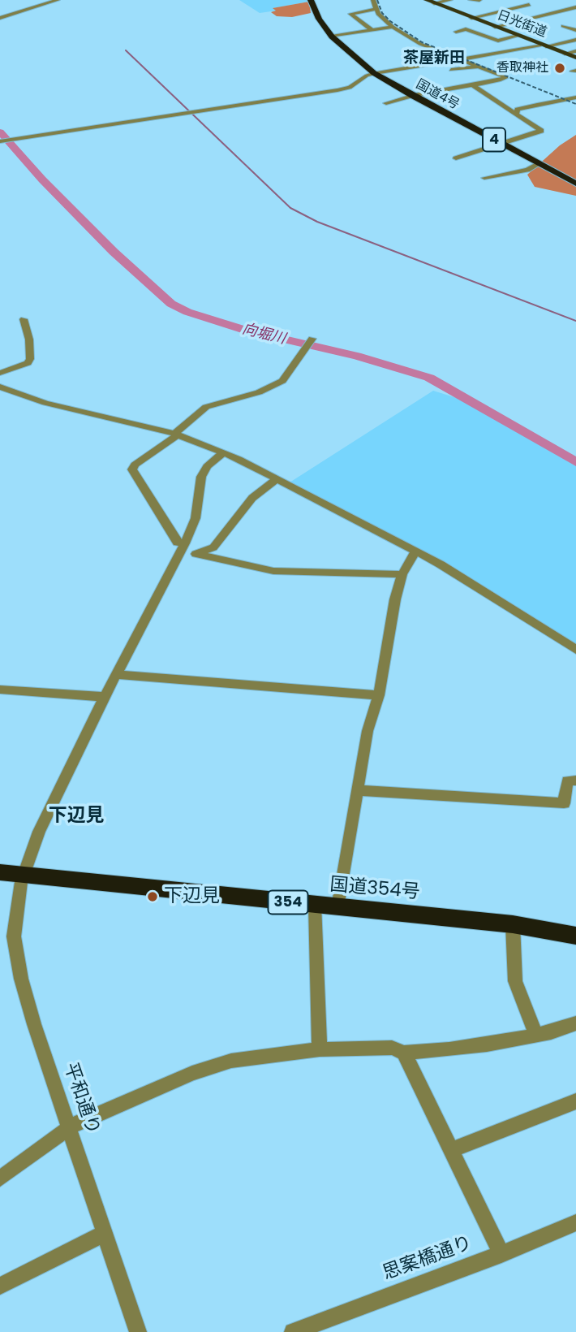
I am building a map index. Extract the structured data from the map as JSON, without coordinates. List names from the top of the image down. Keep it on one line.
{"streets":{"highway":["国道4号","4","国道354号","354"],"main road":["日光街道"],"street":["平和通り","思案橋通り"]},"crossings":[["国道354号","平和通り"]],"districts":["茶屋新田","下辺見"],"water":["向堀川"],"places":["香取神社","下辺見"]}
